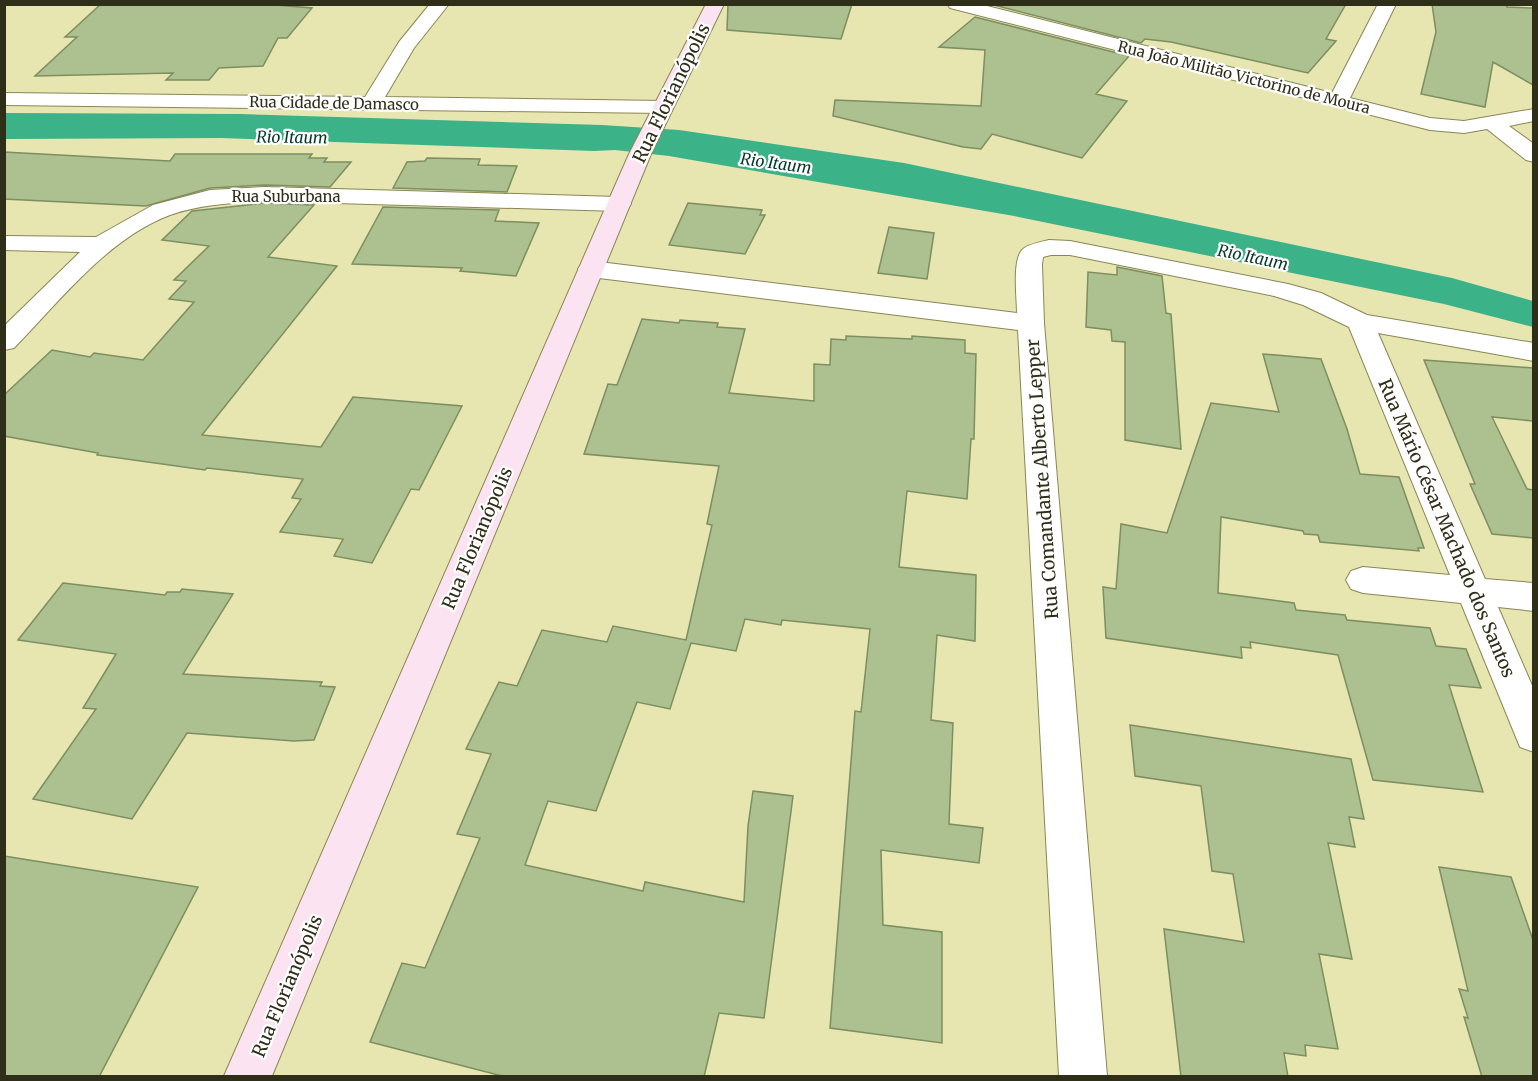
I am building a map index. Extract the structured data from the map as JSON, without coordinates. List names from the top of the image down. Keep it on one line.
{"streets":{"main road":["Rua Florianópolis"],"street":["Rua João Militão Victorino de Moura","Rua Cidade de Damasco","Rua Suburbana","Rua Comandante Alberto Lepper","Rua Mário César Machado dos Santos"]},"crossings":[["Rua Florianópolis","Rua Cidade de Damasco"],["Rua Florianópolis","Rua Suburbana"],["Rua Florianópolis","Rua Comandante Alberto Lepper"]],"water":["Rio Itaum"]}
